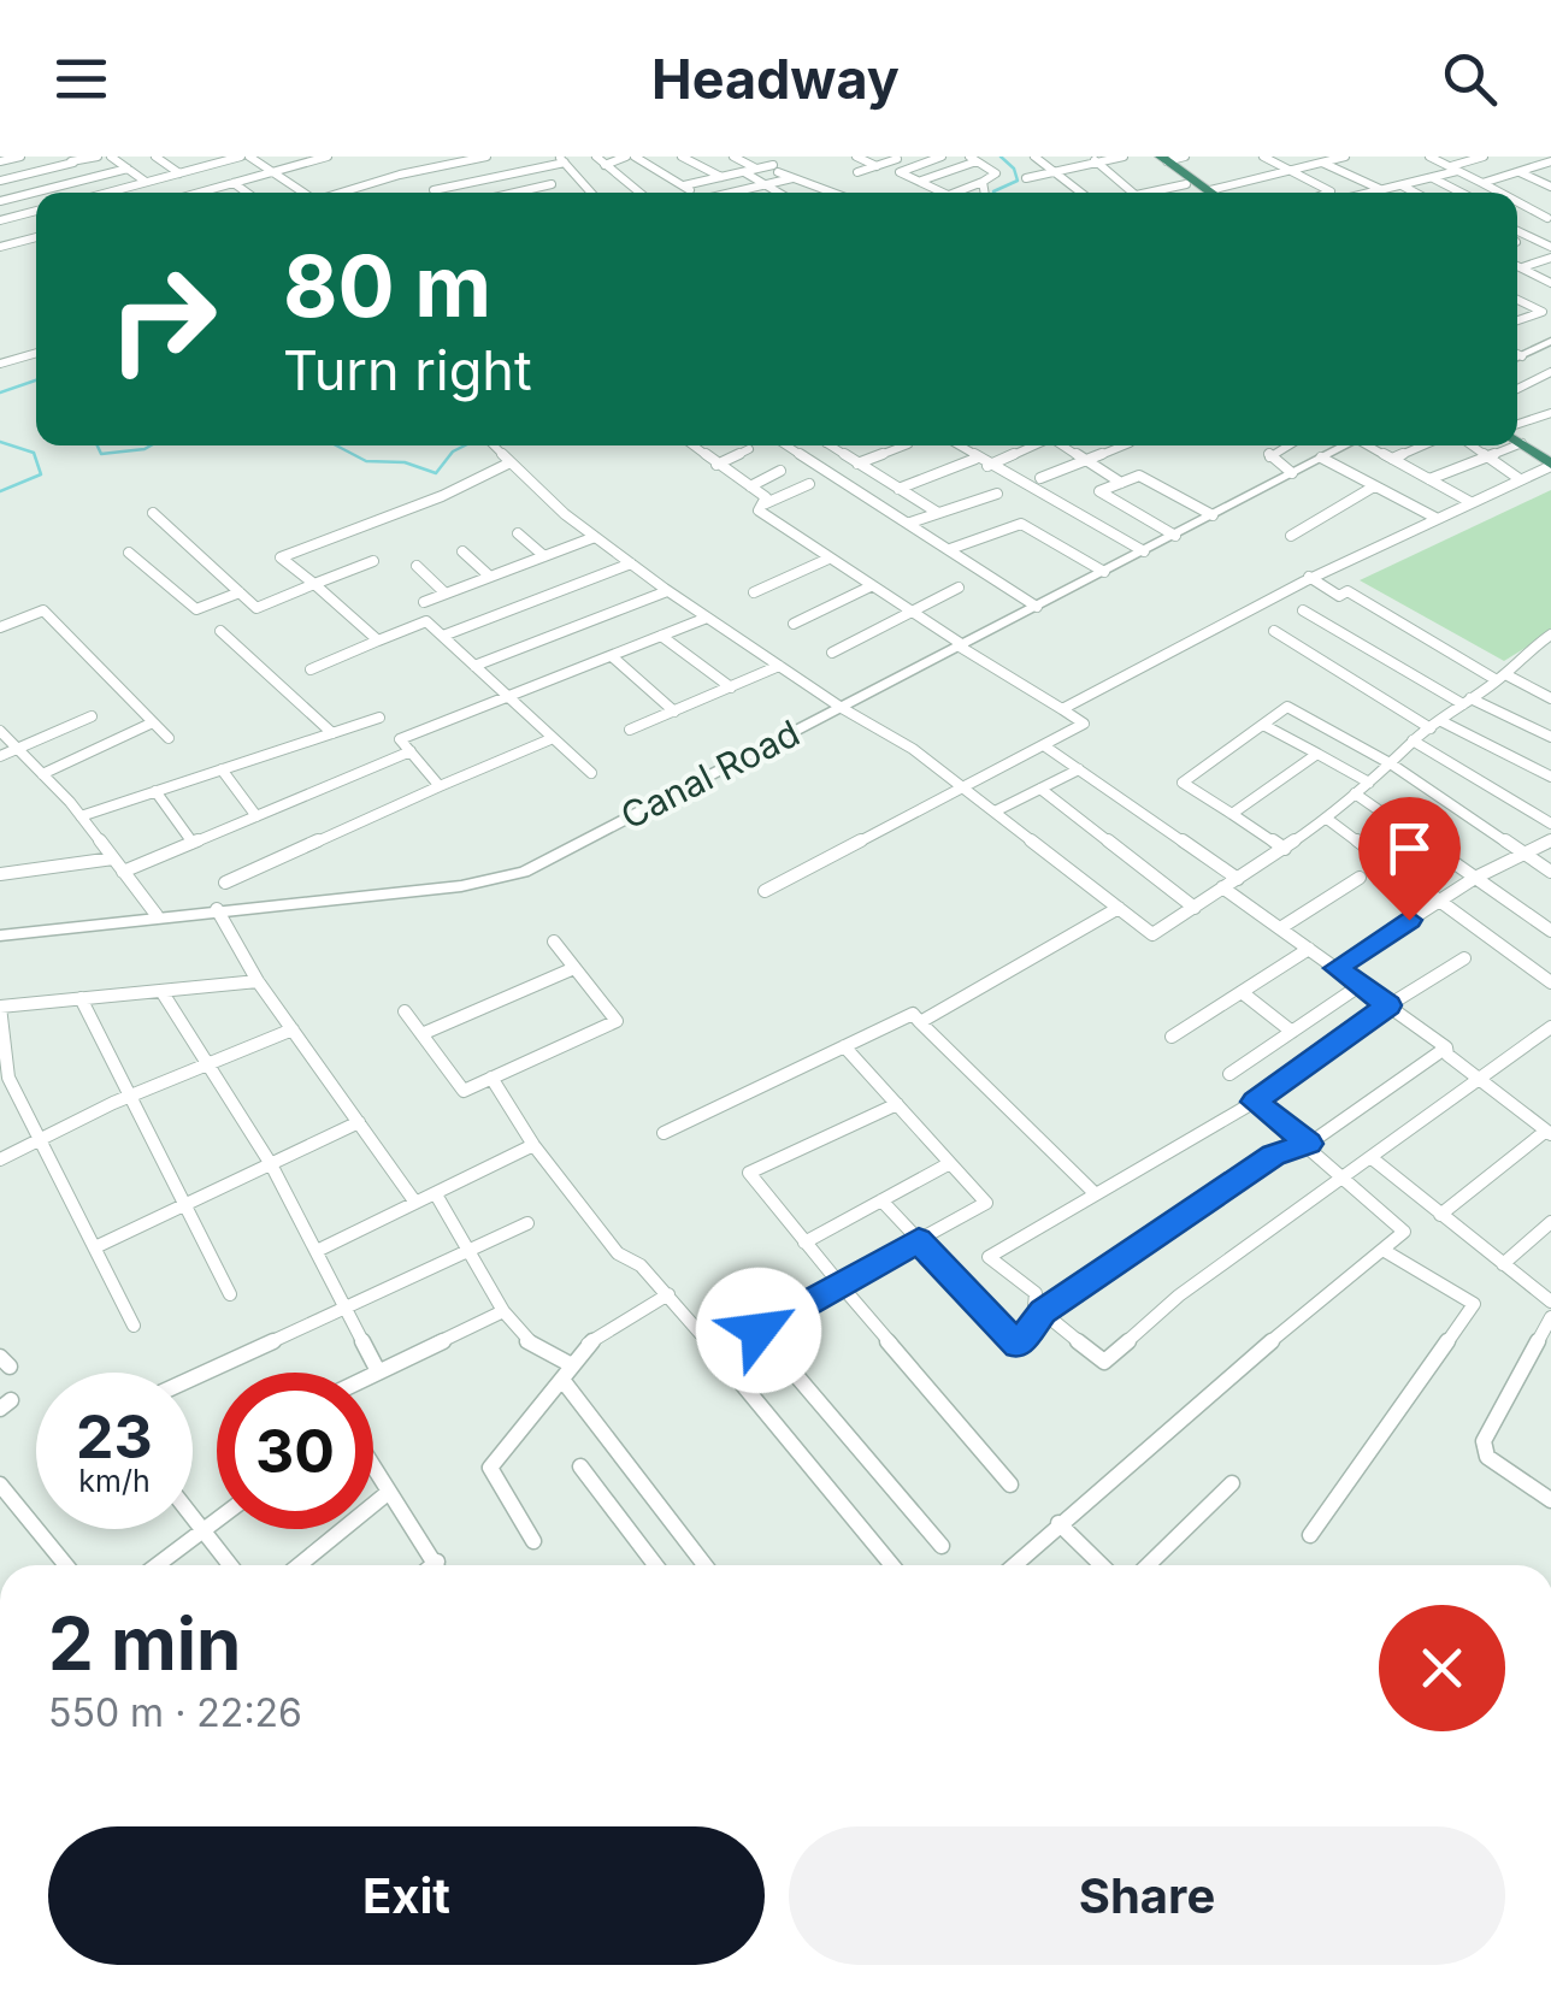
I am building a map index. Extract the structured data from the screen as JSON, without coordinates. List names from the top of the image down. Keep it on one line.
{"streets":{"street":["Canal Road"]},"page":{"header":"Headway","turn":["80 m","Turn right"],"speed":"23 km/h","limit":"30","heading":["2 min","550 m · 22:26"],"buttons":["Exit","Share"]}}
